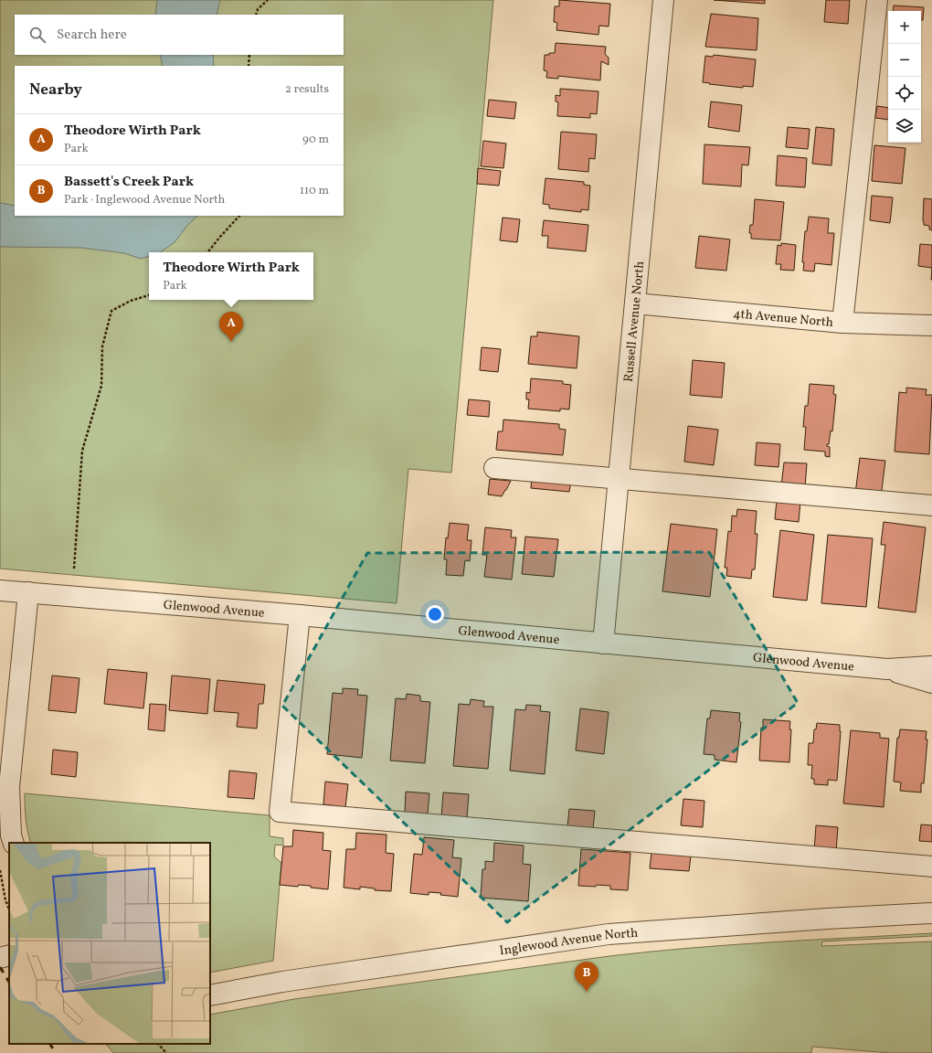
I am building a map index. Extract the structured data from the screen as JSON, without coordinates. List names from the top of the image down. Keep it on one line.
{"streets":{"street":["4th Avenue North","Russell Avenue North","Glenwood Avenue","Inglewood Avenue North"]},"crossings":[["4th Avenue North","Russell Avenue North"],["Russell Avenue North","Glenwood Avenue"]],"page":{"map_buttons":["+","−"],"search":"Search here","heading":["Nearby","2 results"],"list":[{"mark":"A","name":"Theodore Wirth Park","note":"Park","value":"90 m"},{"mark":"B","name":"Bassett's Creek Park","note":"Park · Inglewood Avenue North","value":"110 m"}],"popup":["Theodore Wirth Park","Park"],"pins":["A","B"]}}
